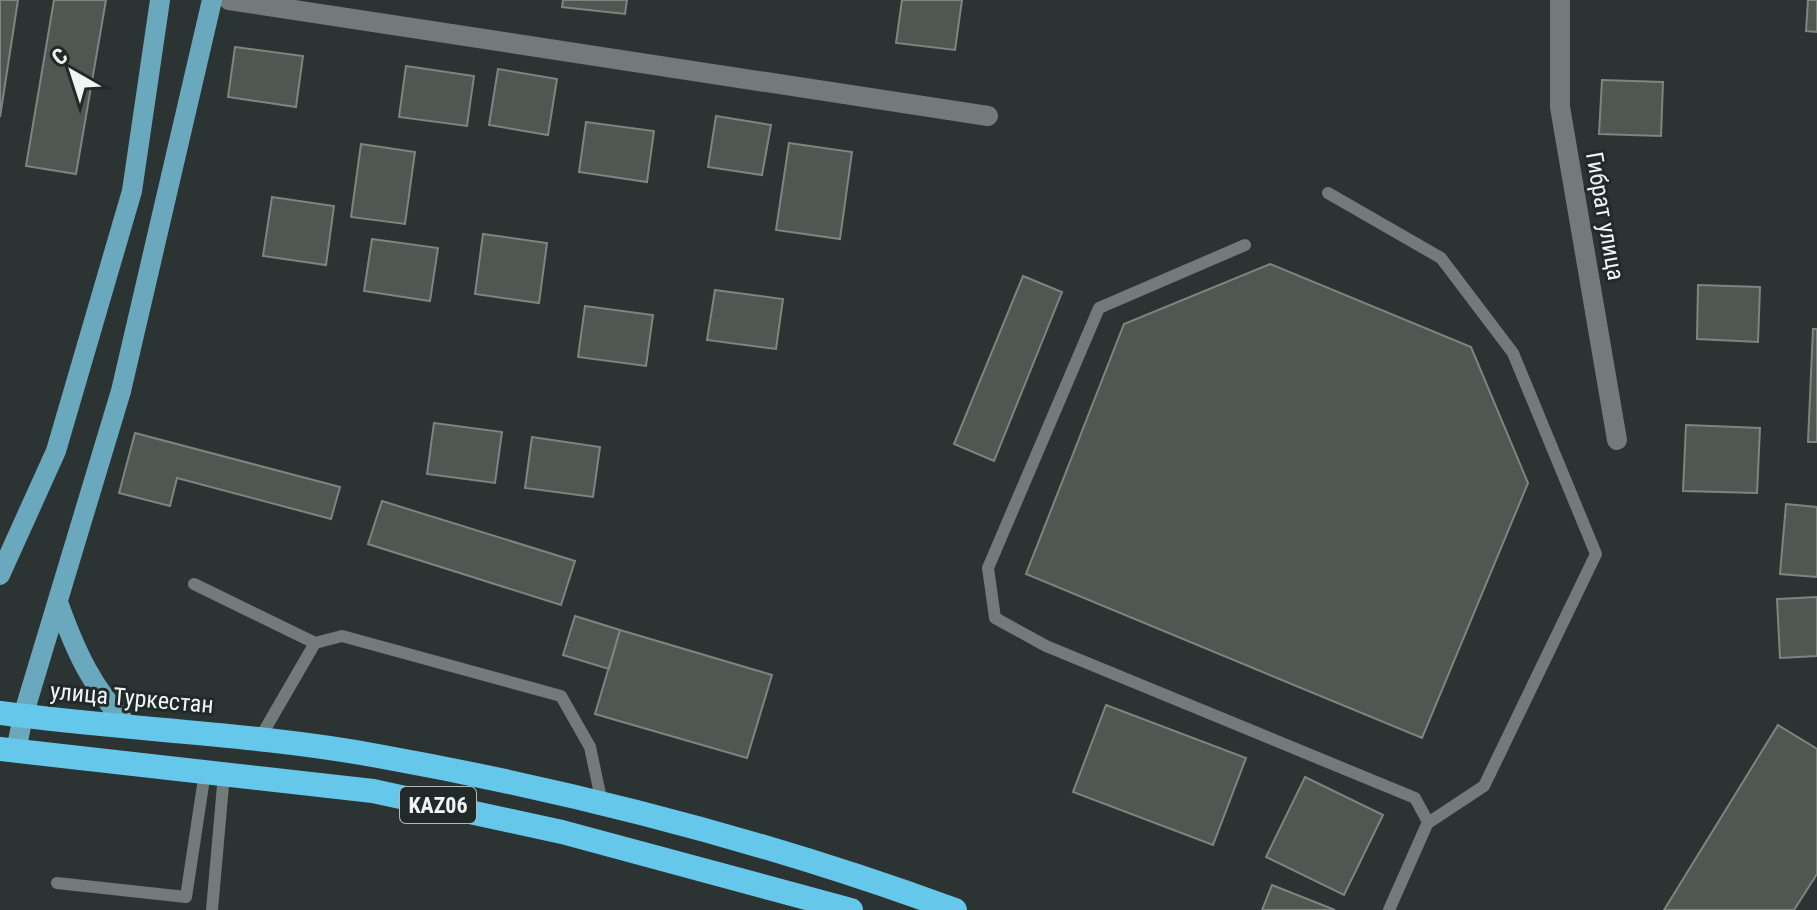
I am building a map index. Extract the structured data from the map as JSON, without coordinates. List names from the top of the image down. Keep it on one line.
{"streets":{"highway":["улица Туркестан","KАZ06"],"street":["Гибрат улица"]},"crossings":[["улица Туркестан","KАZ06"]],"north":"top left"}
